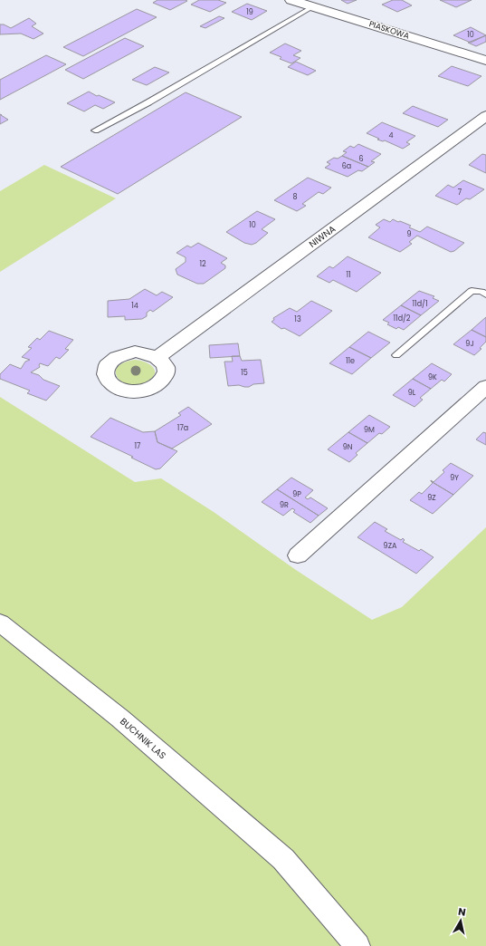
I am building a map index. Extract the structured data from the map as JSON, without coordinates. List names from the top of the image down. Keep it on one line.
{"streets":{"street":["PIASKOWA","NIWNA","BUCHNIK LAS"]},"house_numbers":["19","10","4","6","6a","7","8","10","9","12","11","11d/1","14","11d/2","13","9J","11e","15","9K","9L","17a","9M","17","9N","9Y","9P","9Z","9R","9ZA"],"north":"top"}
